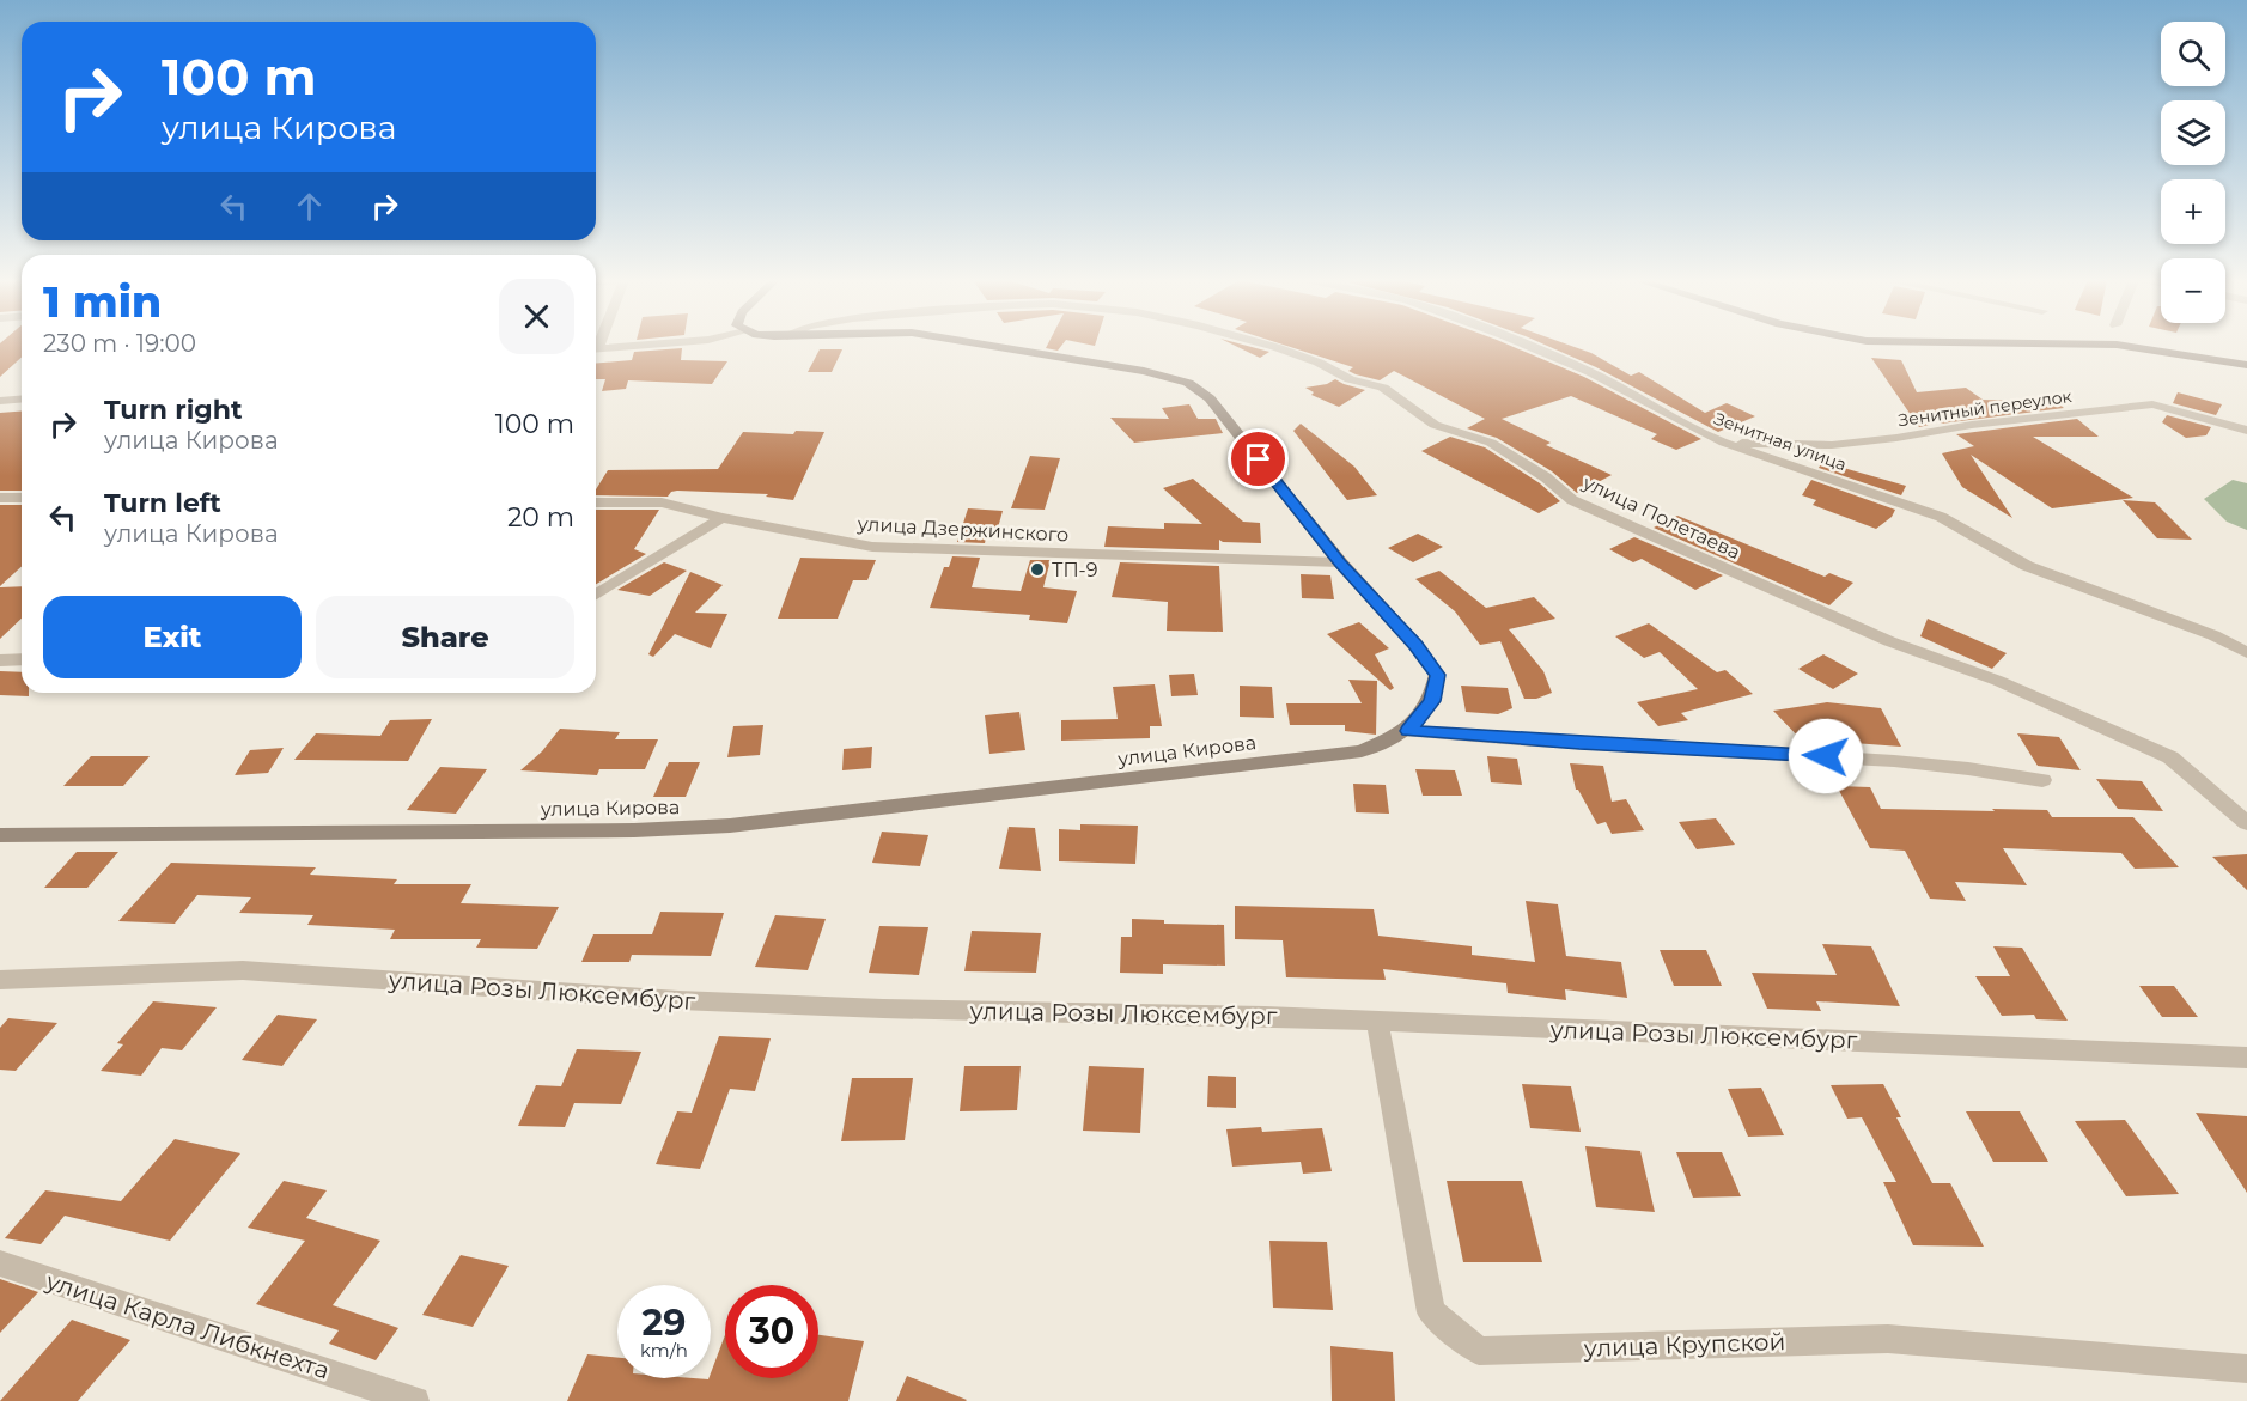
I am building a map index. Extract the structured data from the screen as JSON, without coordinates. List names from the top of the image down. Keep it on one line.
{"streets":{"main road":["улица Кирова"],"street":["Зенитный переулок","Зенитная улица","улица Полетаева","улица Дзержинского","улица Розы Люксембург","улица Карла Либкнехта","улица Крупской"]},"crossings":[["Зенитный переулок","Зенитная улица"],["улица Дзержинского","улица Кирова"],["улица Розы Люксембург","улица Крупской"]],"places":["ТП-9"],"page":{"map_buttons":["+","−"],"turn":["100 m","улица Кирова"],"heading":["1 min","230 m · 19:00"],"list":[{"name":"Turn right","note":"улица Кирова","value":"100 m"},{"name":"Turn left","note":"улица Кирова","value":"20 m"}],"buttons":["Exit","Share"],"speed":"29 km/h","limit":"30"}}
